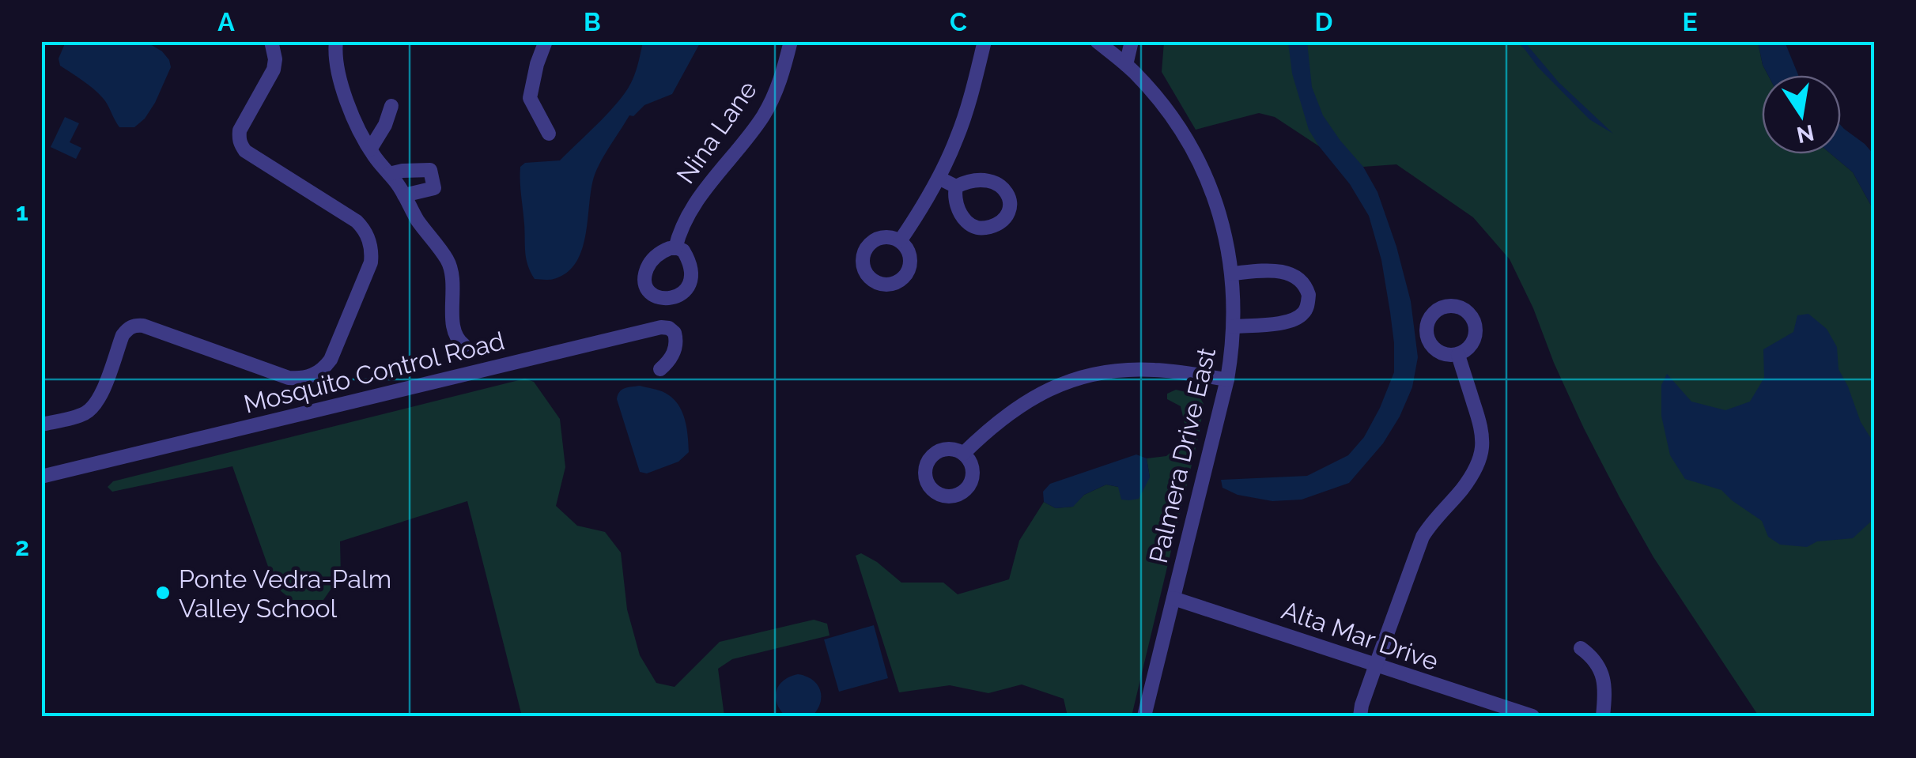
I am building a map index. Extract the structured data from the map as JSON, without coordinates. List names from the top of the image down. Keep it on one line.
{"streets":{"street":["Nina Lane","Mosquito Control Road","Palmera Drive East","Alta Mar Drive"]},"crossings":[["Palmera Drive East","Alta Mar Drive"]],"places":["Ponte Vedra-Palm Valley School"],"north":"bottom","grid":{"columns":["A","B","C","D","E"],"rows":["1","2"]}}
